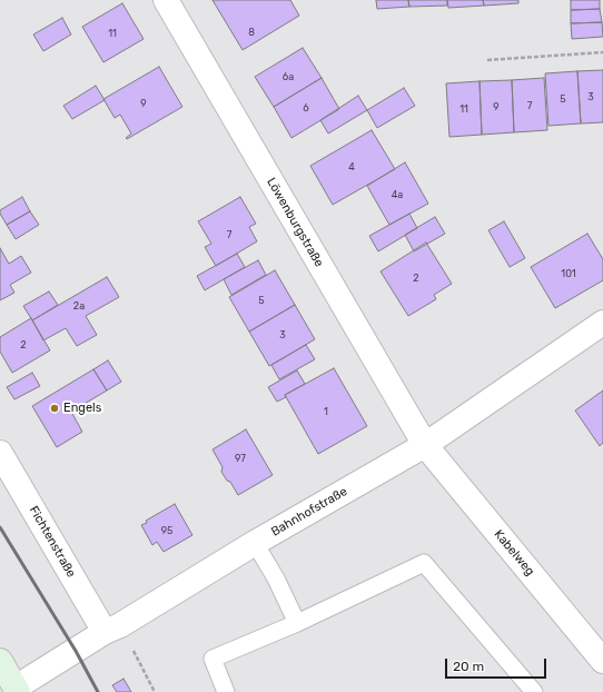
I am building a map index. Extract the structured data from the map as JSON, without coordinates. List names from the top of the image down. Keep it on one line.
{"streets":{"street":["Löwenburgstraße","Bahnhofstraße","Fichtenstraße","Kabelweg"]},"crossings":[["Löwenburgstraße","Bahnhofstraße"],["Löwenburgstraße","Kabelweg"],["Bahnhofstraße","Fichtenstraße"],["Bahnhofstraße","Kabelweg"]],"places":["Engels"],"house_numbers":["8","11","6a","3","5","9","7","9","6","11","4","4a","7","101","2","5","2a","3","2","1","97","95"],"scale_bar":"20 m"}
